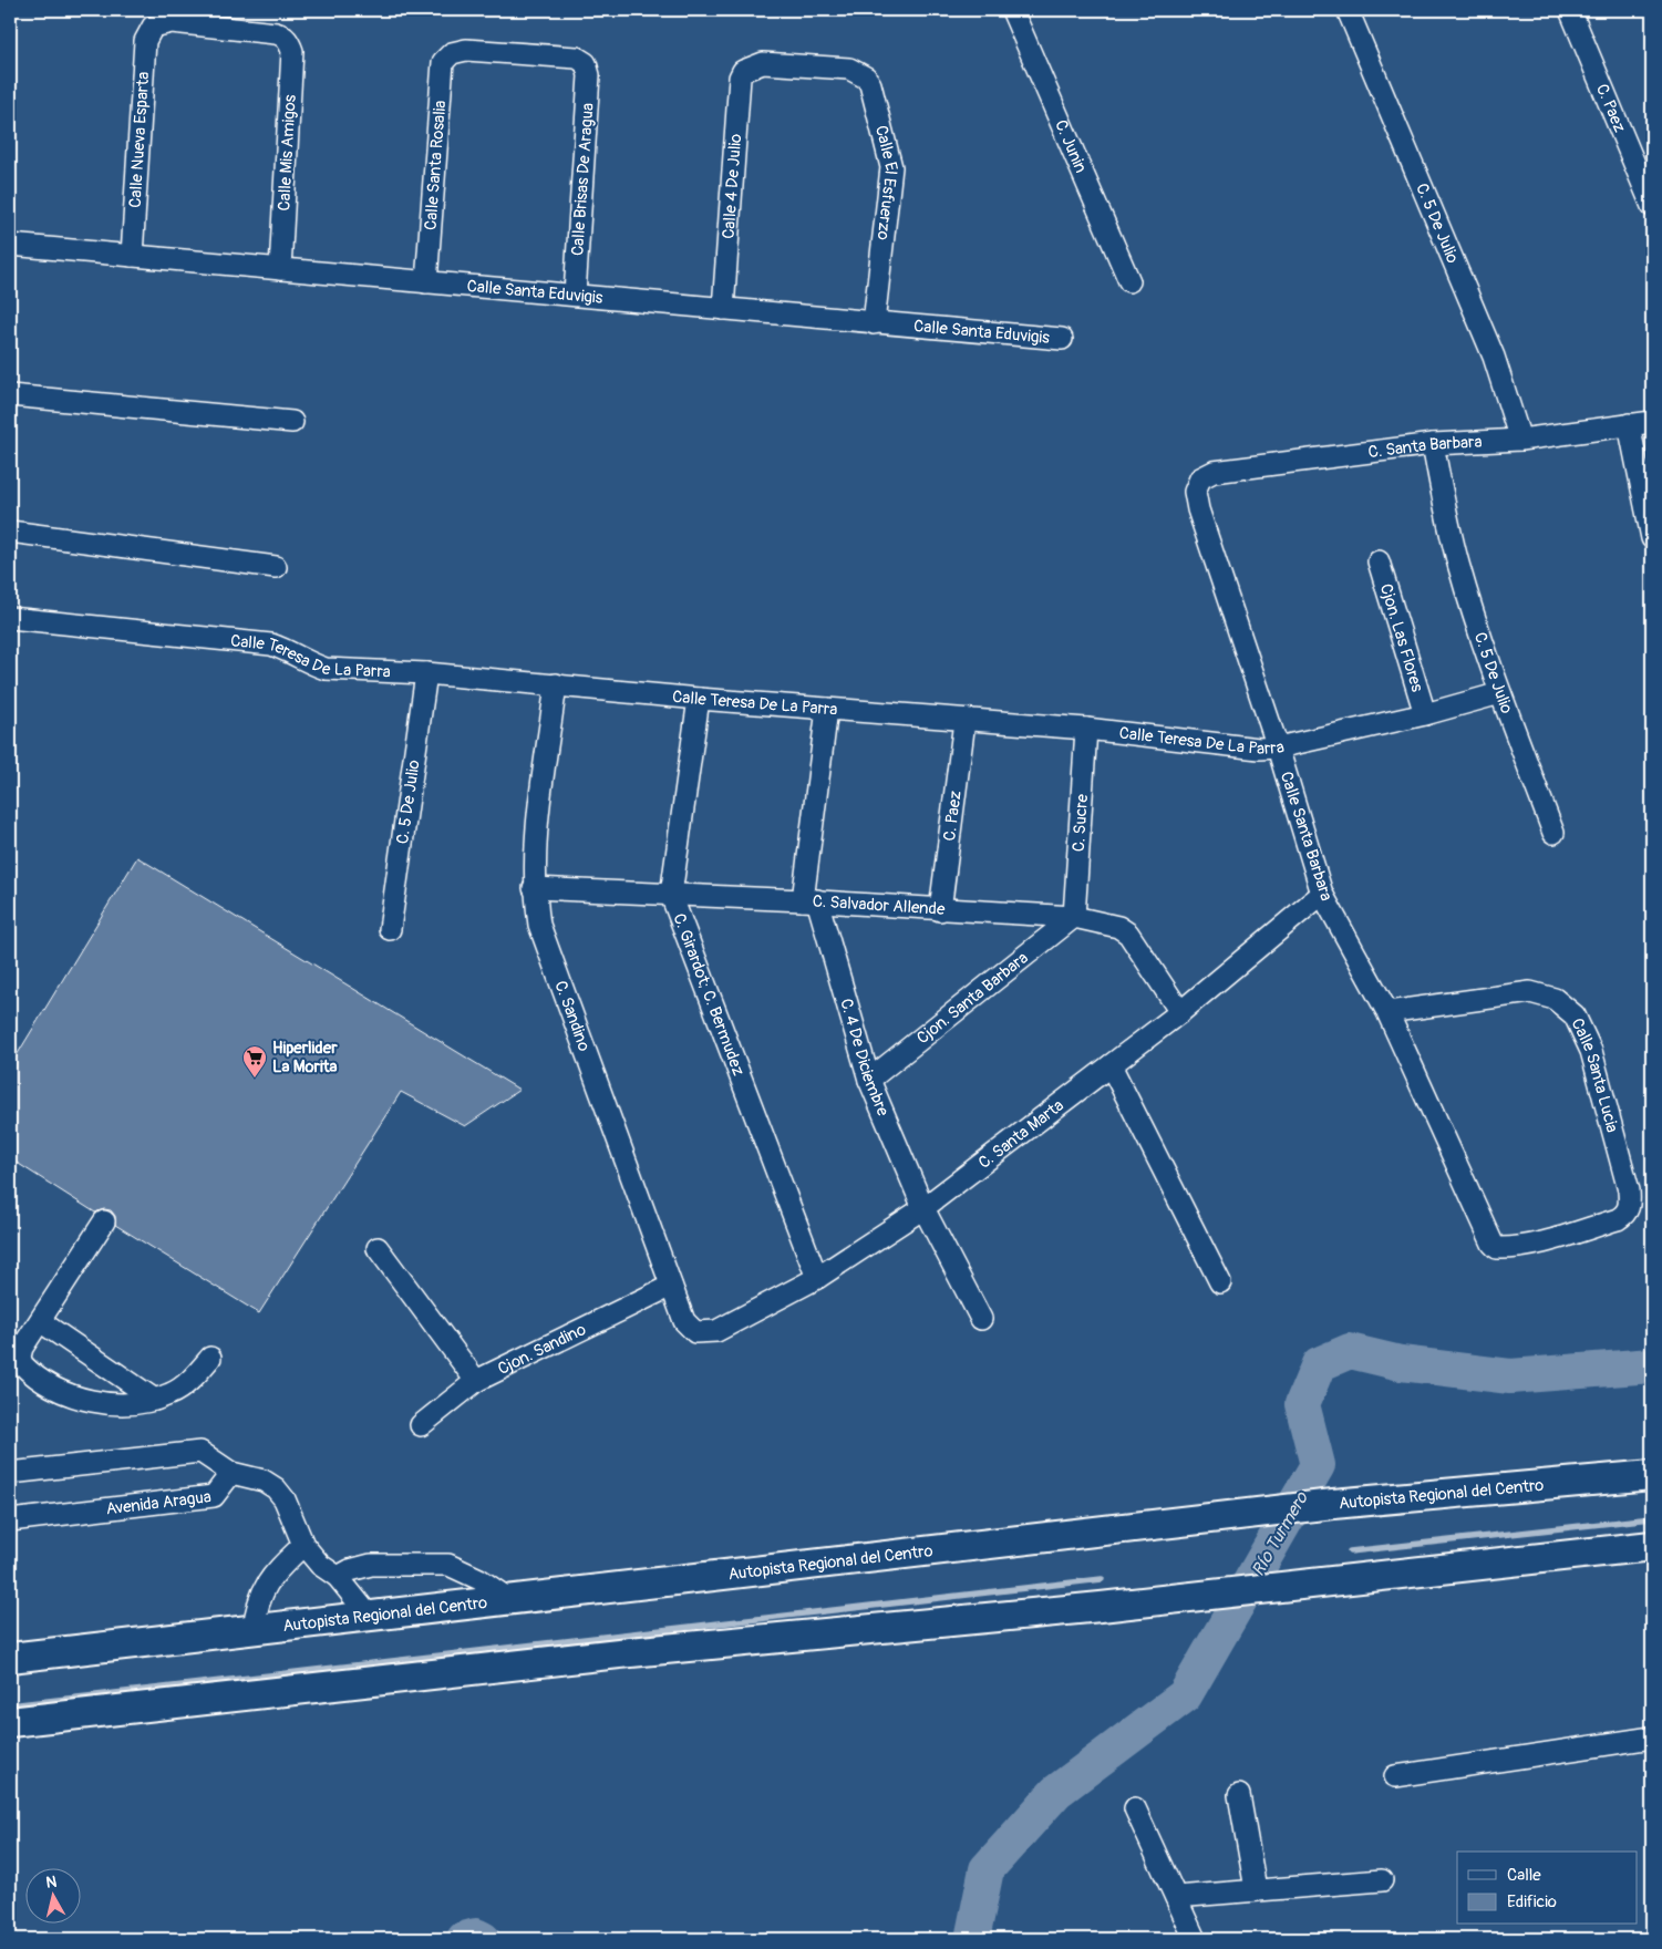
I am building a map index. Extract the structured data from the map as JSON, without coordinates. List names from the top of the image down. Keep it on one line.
{"streets":{"highway":["Autopista Regional del Centro"],"street":["C. Paez","Calle Nueva Esparta","C. Junin","Calle Mis Amigos","Calle Santa Rosalia","Calle Brisas De Aragua","Calle El Esfuerzo","Calle 4 De Julio","C. 5 De Julio","Calle Santa Eduvigis","C. Santa Barbara","Cjon. Las Flores","Calle Teresa De La Parra","C. Sucre","Calle Santa Barbara","C. Salvador Allende","C. Girardot; C. Bermudez","Cjon. Santa Barbara","C. Sandino","C. 4 De Diciembre","Calle Santa Lucia","C. Santa Marta","Cjon. Sandino","Avenida Aragua"]},"crossings":[["C. Paez","Calle Teresa De La Parra"],["C. Paez","C. Salvador Allende"],["Calle Nueva Esparta","Calle Mis Amigos"],["Calle Nueva Esparta","Calle Santa Eduvigis"],["Calle Mis Amigos","Calle Santa Eduvigis"],["Calle Santa Rosalia","Calle Brisas De Aragua"],["Calle Santa Rosalia","Calle Santa Eduvigis"],["Calle Brisas De Aragua","Calle Santa Eduvigis"],["Calle El Esfuerzo","Calle 4 De Julio"],["Calle El Esfuerzo","Calle Santa Eduvigis"],["Calle 4 De Julio","Calle Santa Eduvigis"],["C. 5 De Julio","C. Santa Barbara"],["C. 5 De Julio","Calle Teresa De La Parra"],["C. Santa Barbara","Calle Santa Barbara"],["Cjon. Las Flores","Calle Teresa De La Parra"],["Calle Teresa De La Parra","C. Sucre"],["Calle Teresa De La Parra","Calle Santa Barbara"],["Calle Teresa De La Parra","C. Girardot; C. Bermudez"],["Calle Teresa De La Parra","C. Sandino"],["Calle Teresa De La Parra","C. 4 De Diciembre"],["C. Sucre","C. Salvador Allende"],["C. Sucre","Cjon. Santa Barbara"],["Calle Santa Barbara","Calle Santa Lucia"],["Calle Santa Barbara","C. Santa Marta"],["C. Salvador Allende","C. Girardot; C. Bermudez"],["C. Salvador Allende","Cjon. Santa Barbara"],["C. Salvador Allende","C. Sandino"],["C. Salvador Allende","C. 4 De Diciembre"],["C. Salvador Allende","C. Santa Marta"],["C. Girardot; C. Bermudez","C. Santa Marta"],["Cjon. Santa Barbara","C. 4 De Diciembre"],["C. Sandino","C. Santa Marta"],["C. Sandino","Cjon. Sandino"],["C. 4 De Diciembre","C. Santa Marta"]],"water":["Río Turmero"],"places":{"supermarket":["Hiperlider La Morita"]},"legend":["Calle","Edificio"],"north":"top"}
